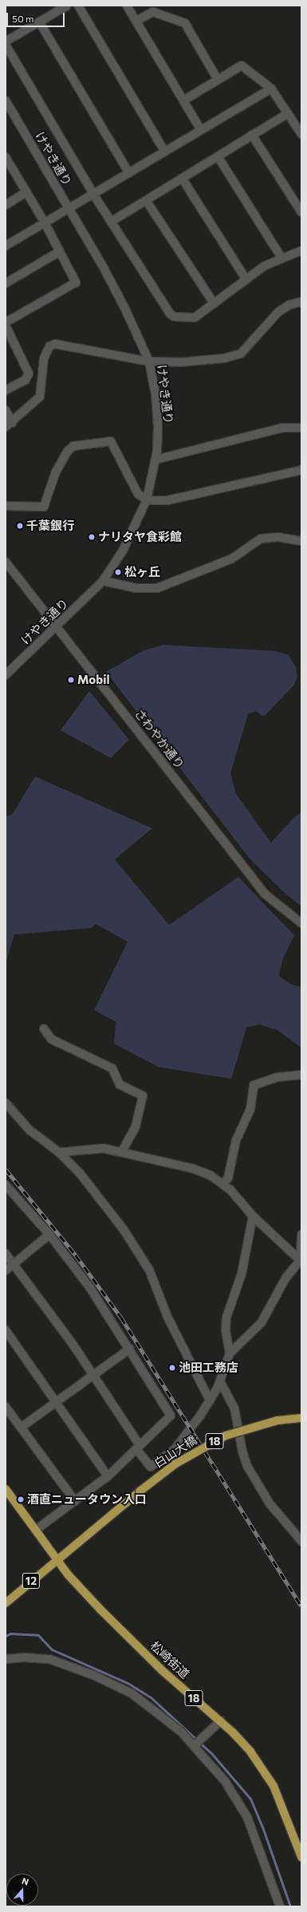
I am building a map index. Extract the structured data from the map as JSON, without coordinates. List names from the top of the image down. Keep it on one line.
{"streets":{"main road":["18","白山大橋","12","松崎街道"],"street":["けやき通り","さわやか通り"]},"crossings":[["けやき通り","さわやか通り"],["白山大橋","12"],["白山大橋","松崎街道"],["12","松崎街道"]],"places":["千葉銀行","ナリタヤ食彩館","松ヶ丘","Mobil","池田工務店","酒直ニュータウン入口"],"scale_bar":"50 m","north":"top"}
